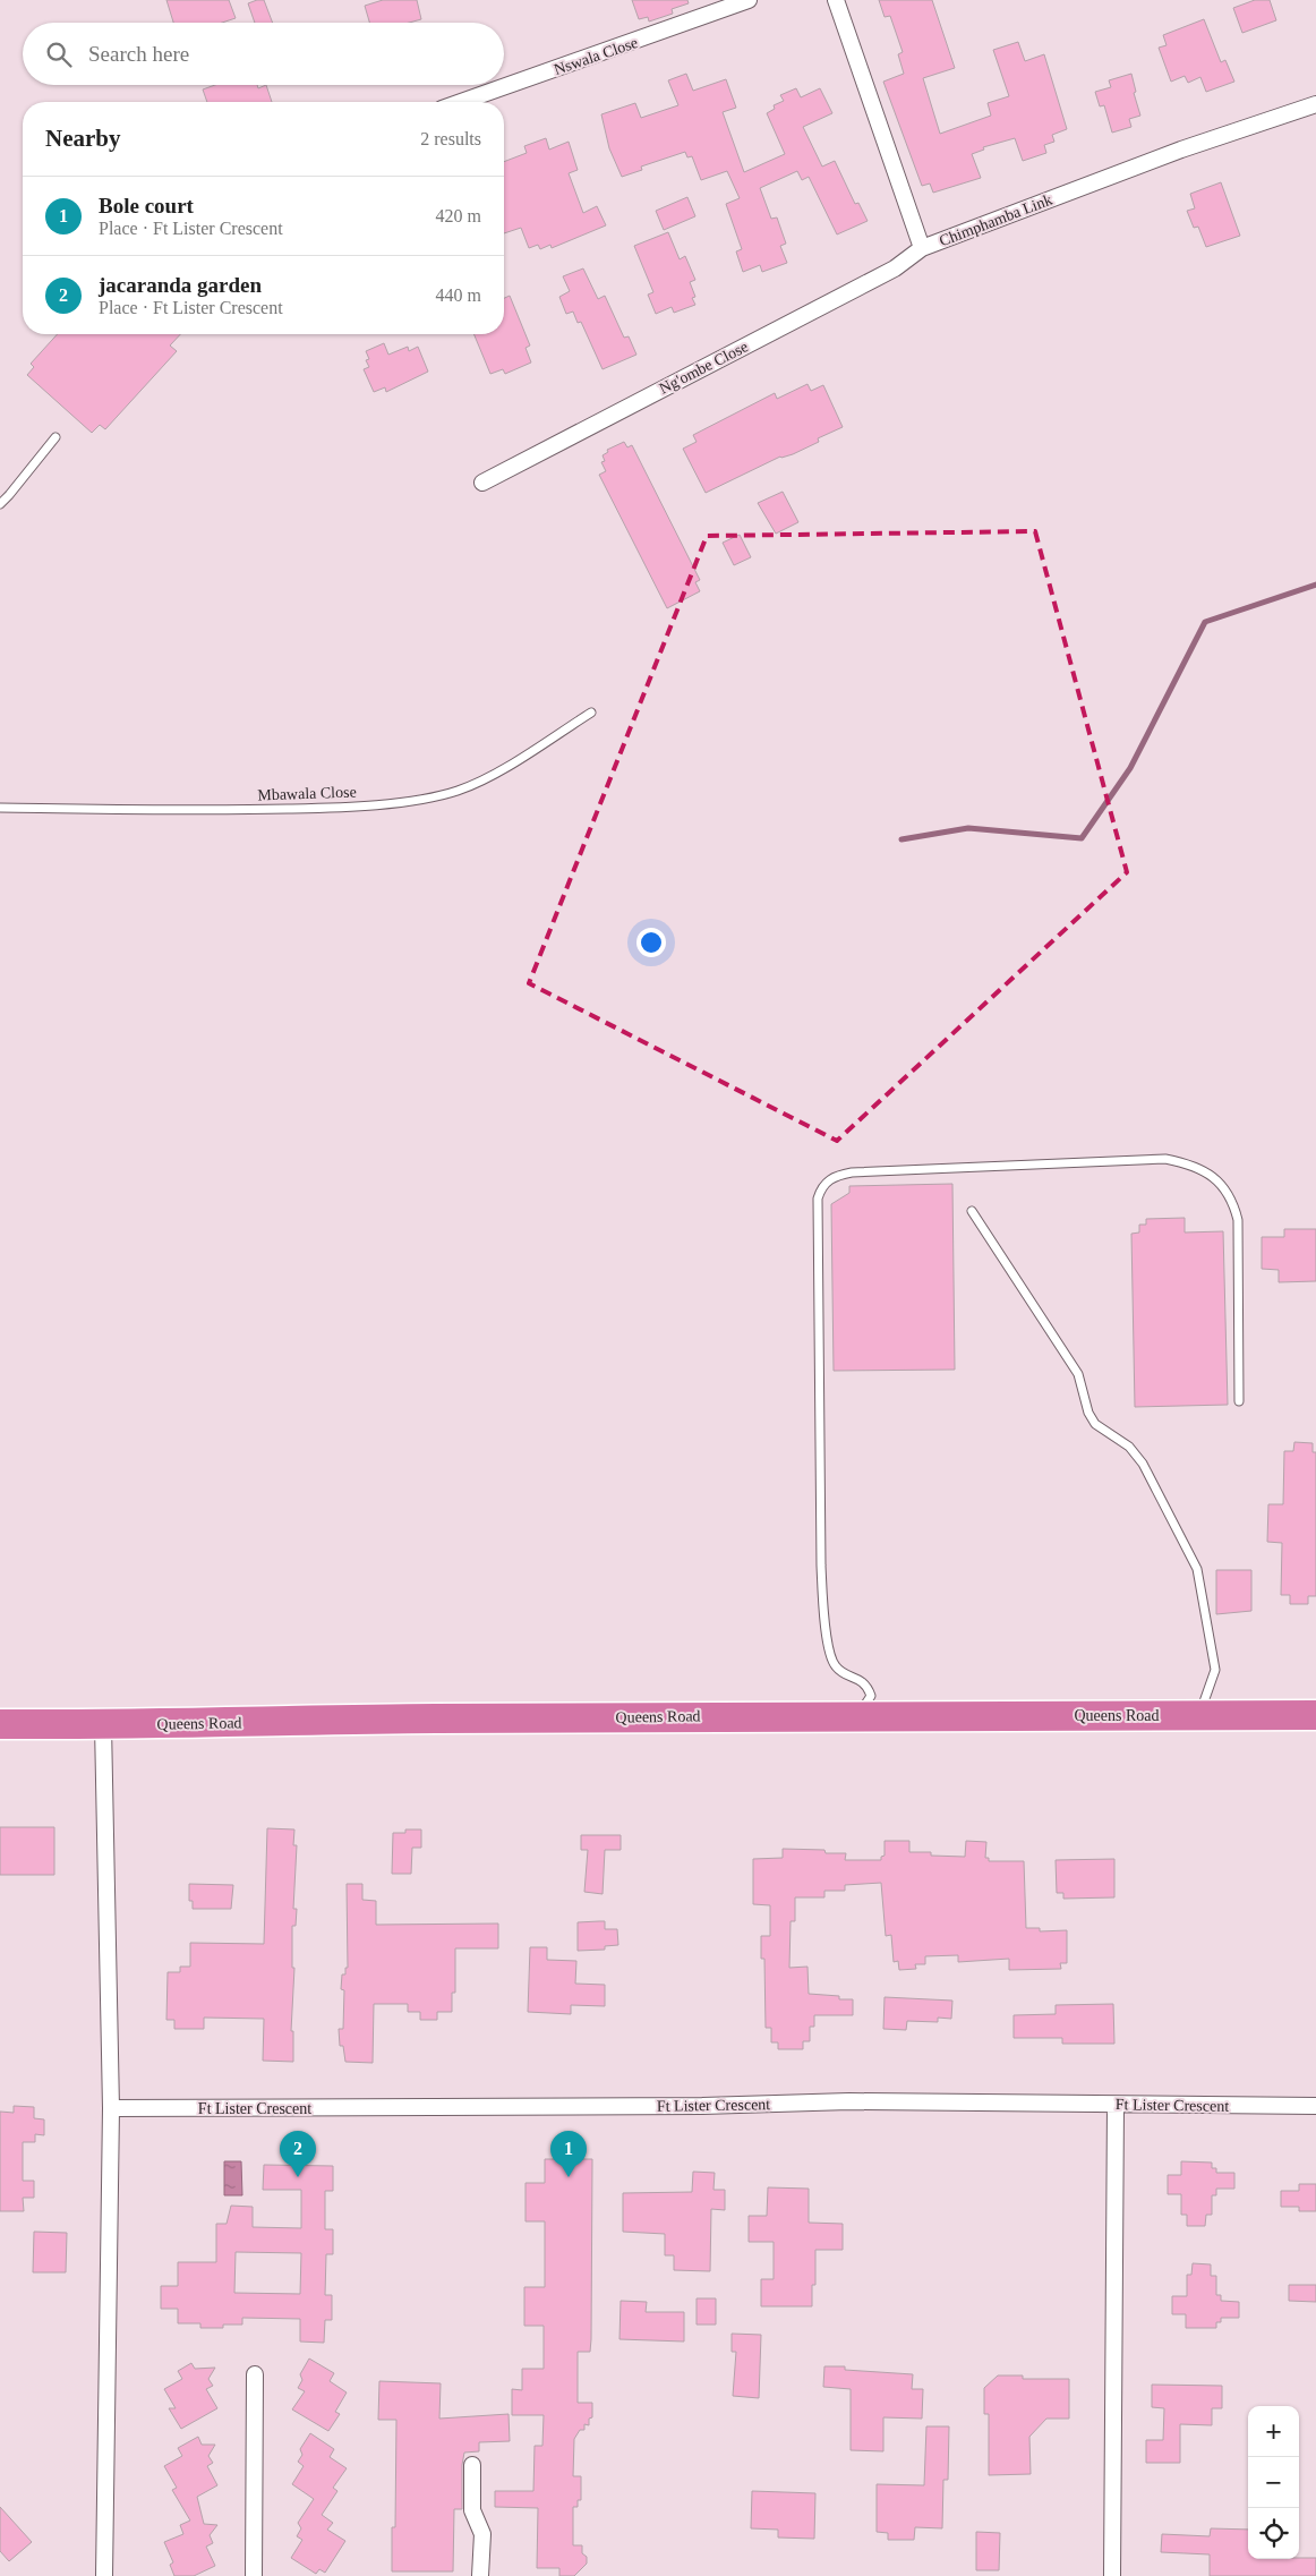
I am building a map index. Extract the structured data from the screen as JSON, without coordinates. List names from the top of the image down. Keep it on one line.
{"streets":{"highway":["Queens Road"],"street":["Nswala Close","Chimphamba Link","Ng'ombe Close","Ft Lister Crescent"],"lane":["Mbawala Close"]},"crossings":[["Chimphamba Link","Ng'ombe Close"]],"page":{"search":"Search here","heading":["Nearby","2 results"],"list":[{"mark":"1","name":"Bole court","note":"Place · Ft Lister Crescent","value":"420 m"},{"mark":"2","name":"jacaranda garden","note":"Place · Ft Lister Crescent","value":"440 m"}],"pins":["1","2"],"map_buttons":["+","−"]}}
